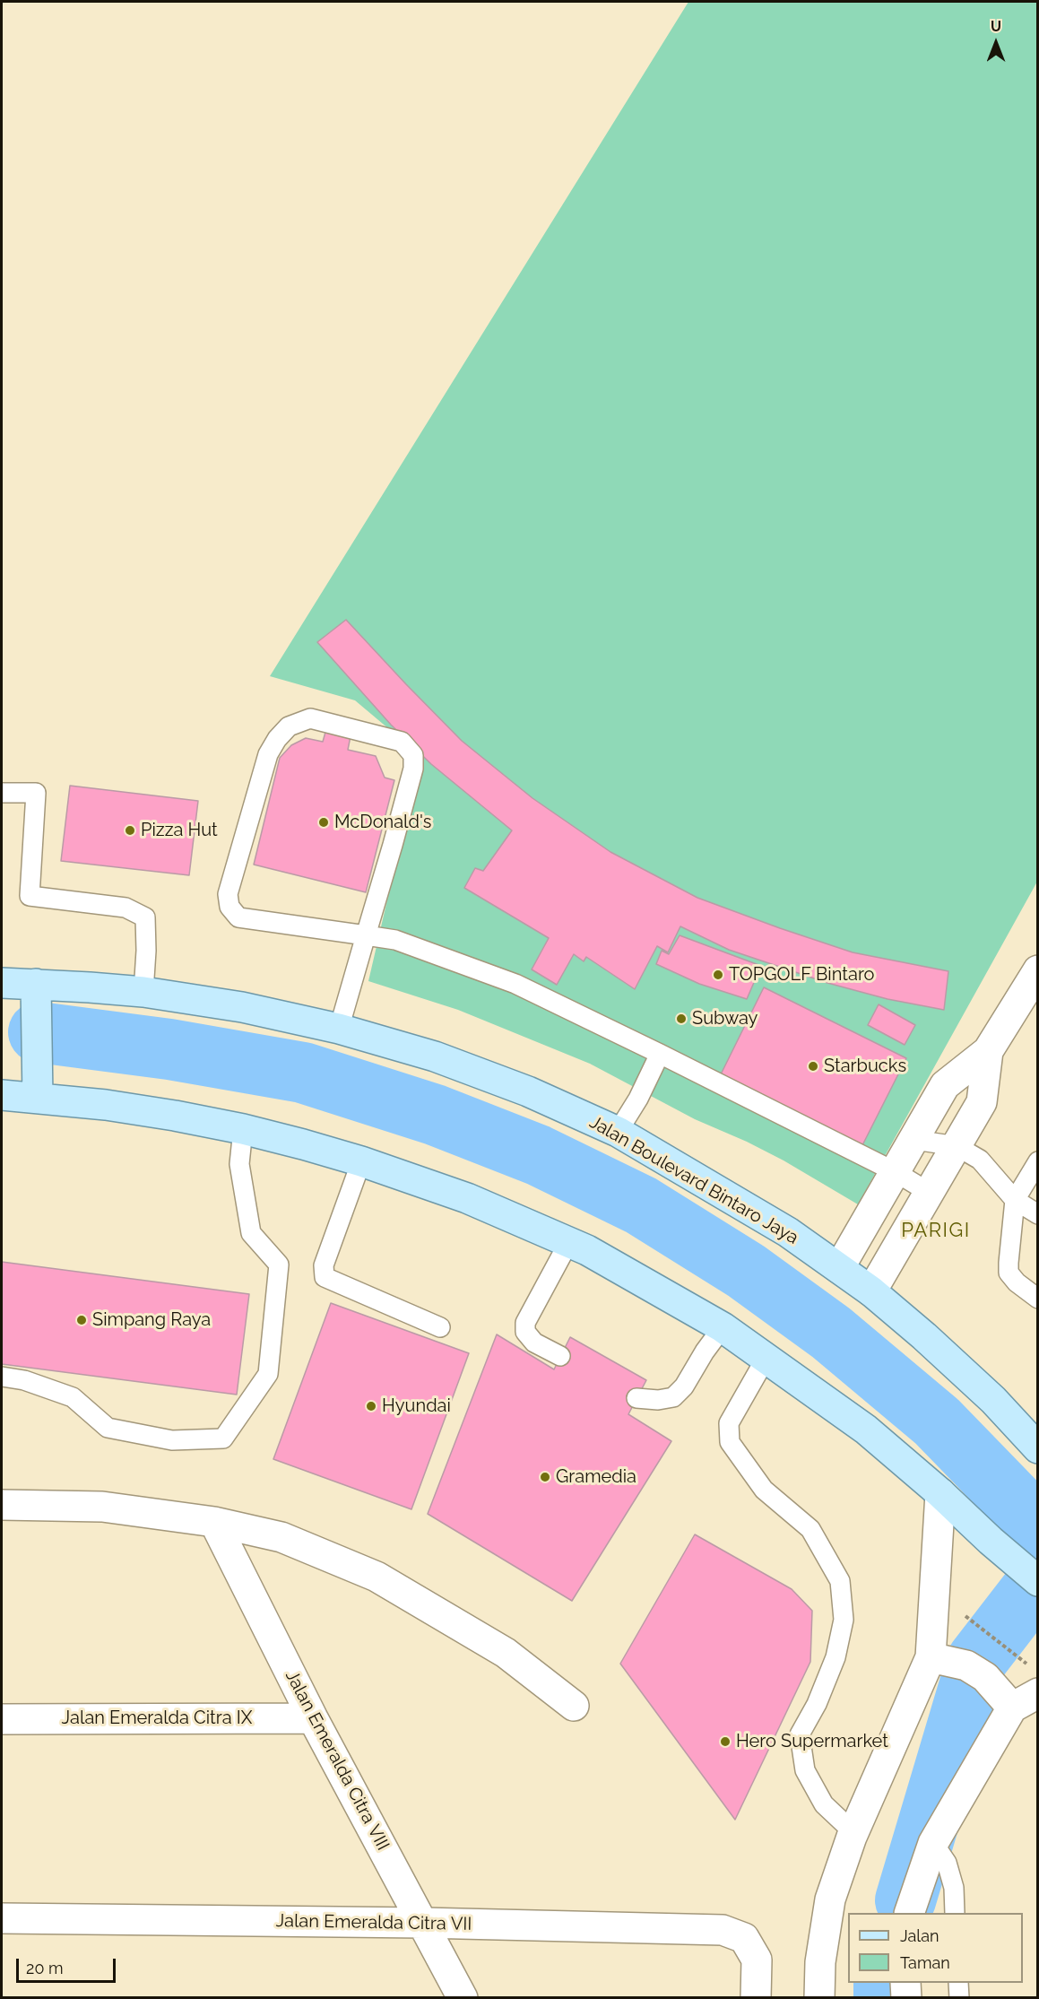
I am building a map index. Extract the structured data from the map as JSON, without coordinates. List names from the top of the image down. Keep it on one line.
{"streets":{"main road":["Jalan Boulevard Bintaro Jaya"],"street":["Jalan Emeralda Citra IX","Jalan Emeralda Citra VIII","Jalan Emeralda Citra VII"]},"crossings":[["Jalan Emeralda Citra IX","Jalan Emeralda Citra VIII"],["Jalan Emeralda Citra VIII","Jalan Emeralda Citra VII"]],"districts":["PARIGI"],"places":["McDonald's","Pizza Hut","TOPGOLF Bintaro","Subway","Starbucks","Simpang Raya","Hyundai","Gramedia","Hero Supermarket"],"legend":["Jalan","Taman"],"scale_bar":"20 m","north":"top"}
